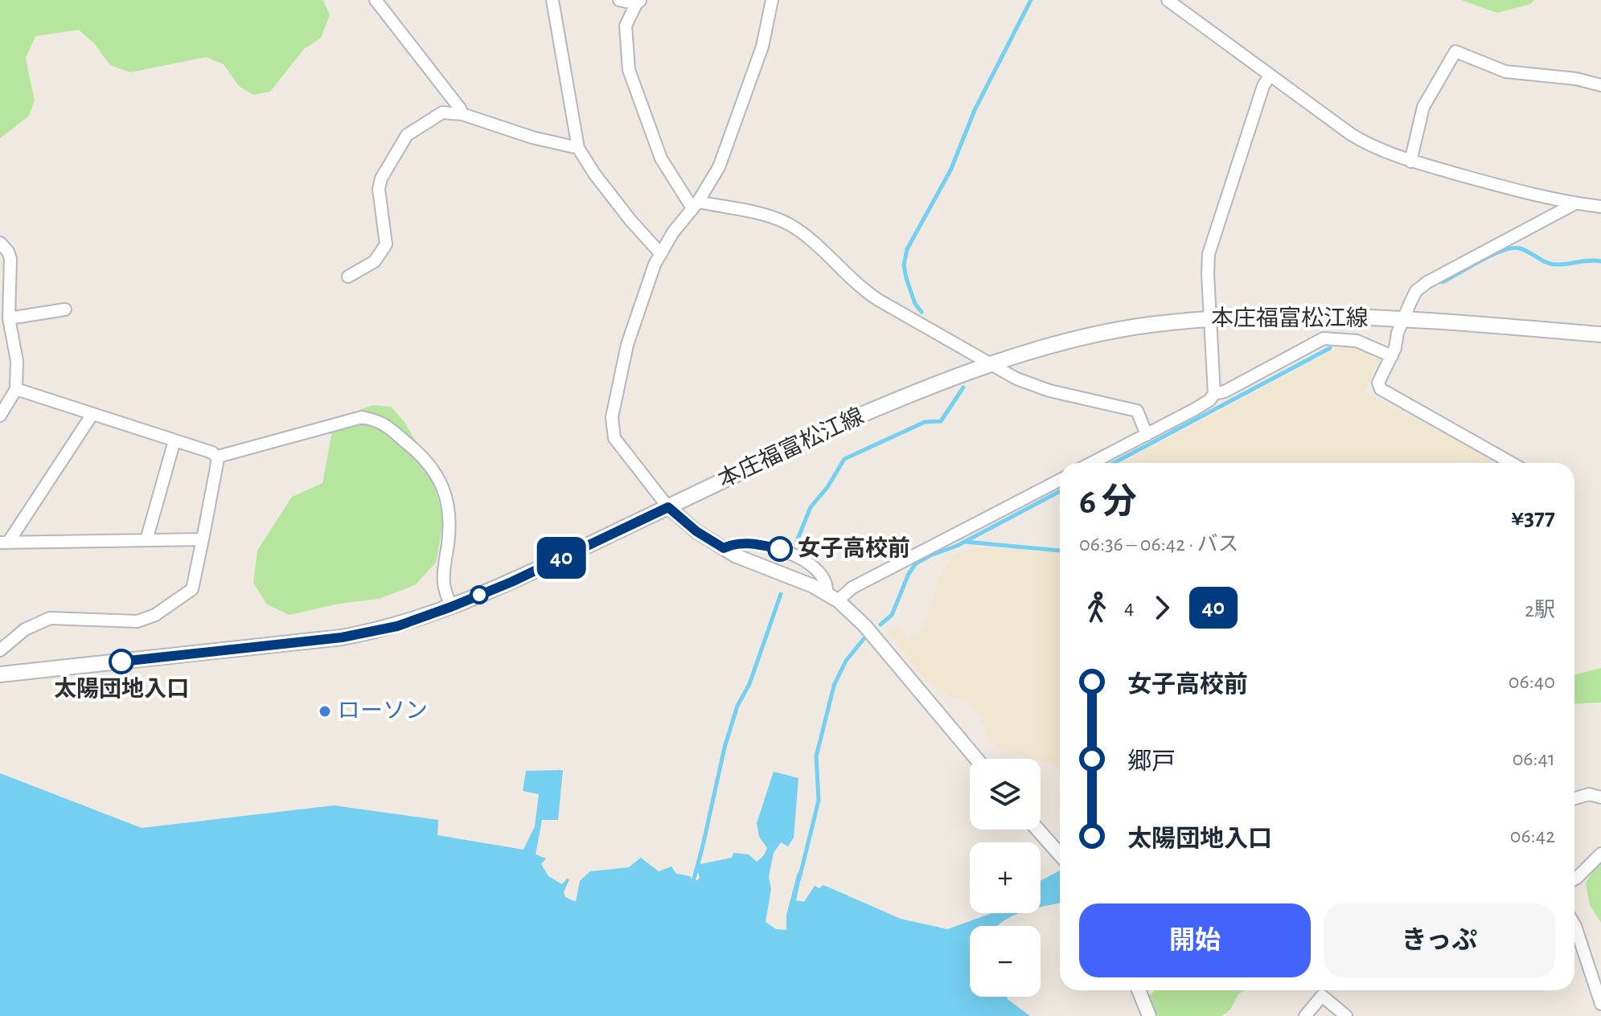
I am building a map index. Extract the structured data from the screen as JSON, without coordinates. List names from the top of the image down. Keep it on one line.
{"streets":{"main road":["本庄福富松江線"]},"places":["女子高校前","太陽団地入口","ローソン"],"lines":["bus line 40"],"page":{"on_map":"40","heading":["6 分","06:36 – 06:42 · バス","¥377"],"legs":["4","40","2駅"],"list":[{"name":"女子高校前","value":"06:40"},{"name":"郷戸","value":"06:41"},{"name":"太陽団地入口","value":"06:42"}],"map_buttons":["+","−"],"buttons":["開始","きっぷ"]}}
